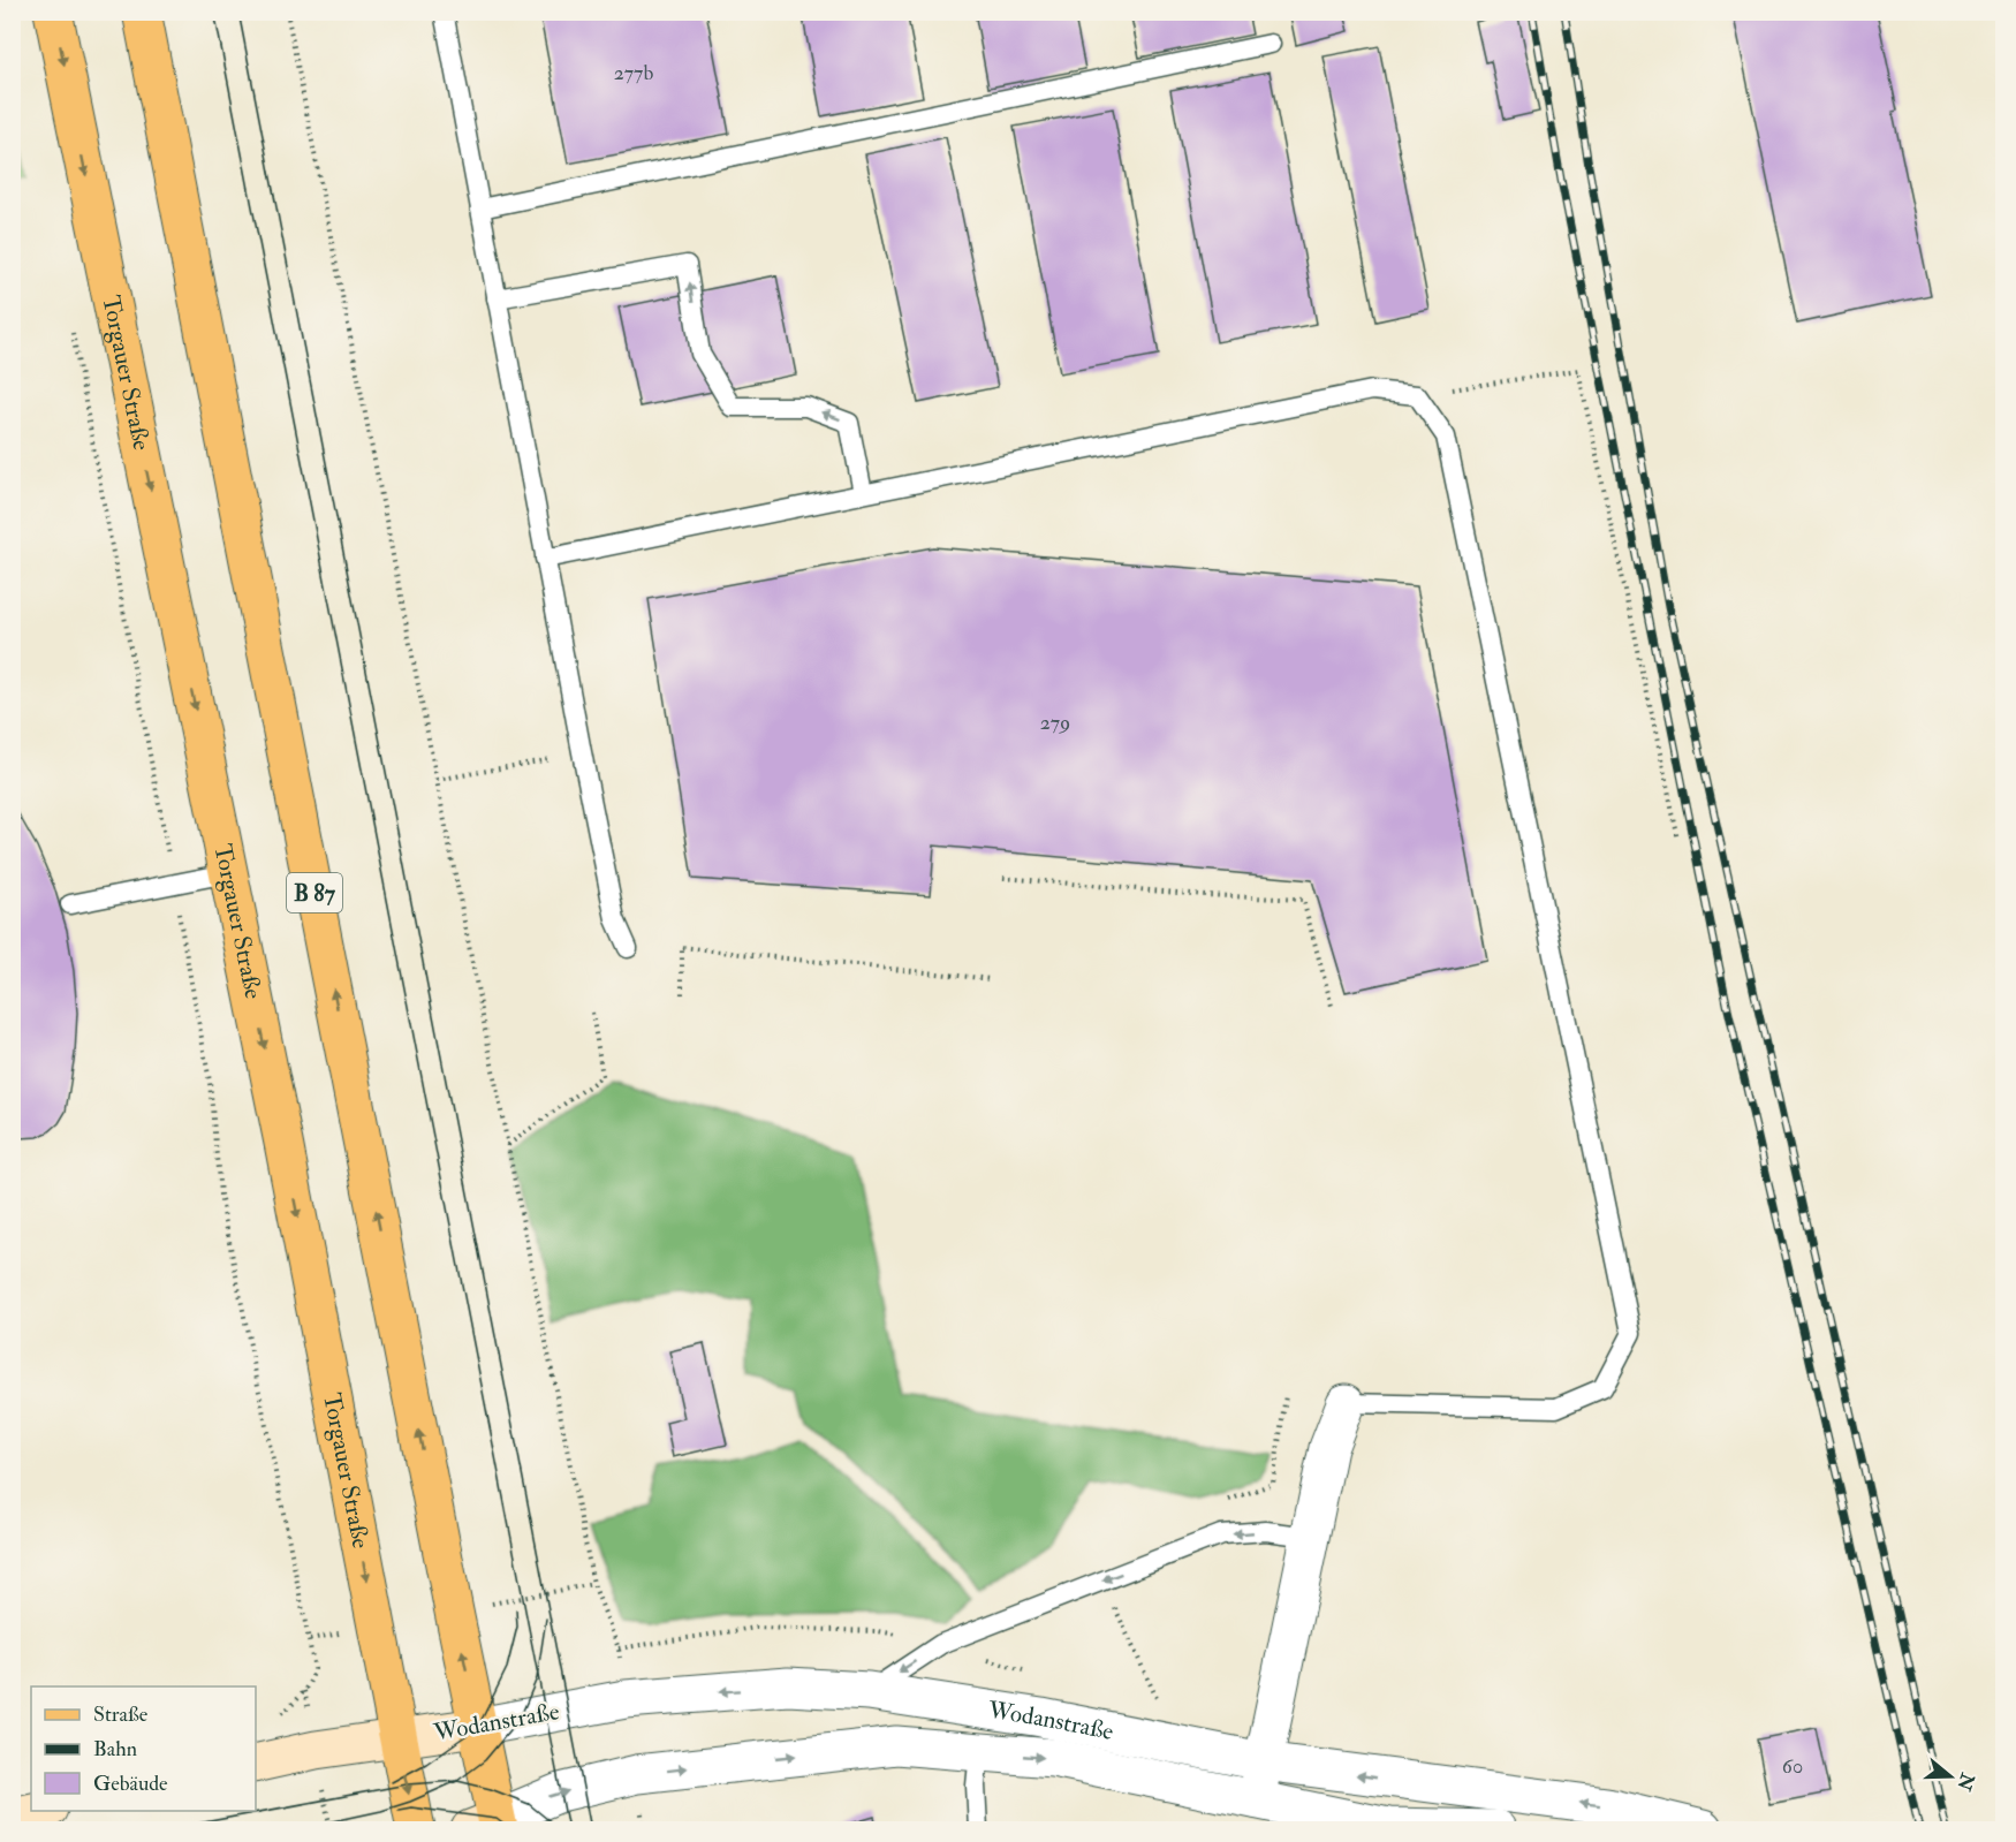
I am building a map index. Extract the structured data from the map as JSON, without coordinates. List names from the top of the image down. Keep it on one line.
{"streets":{"main road":["Torgauer Straße","B 87","Wodanstraße"]},"crossings":[["Torgauer Straße","Wodanstraße"],["B 87","Wodanstraße"]],"house_numbers":["277b","279","60"],"legend":["Straße","Bahn","Gebäude"],"north":"right"}
